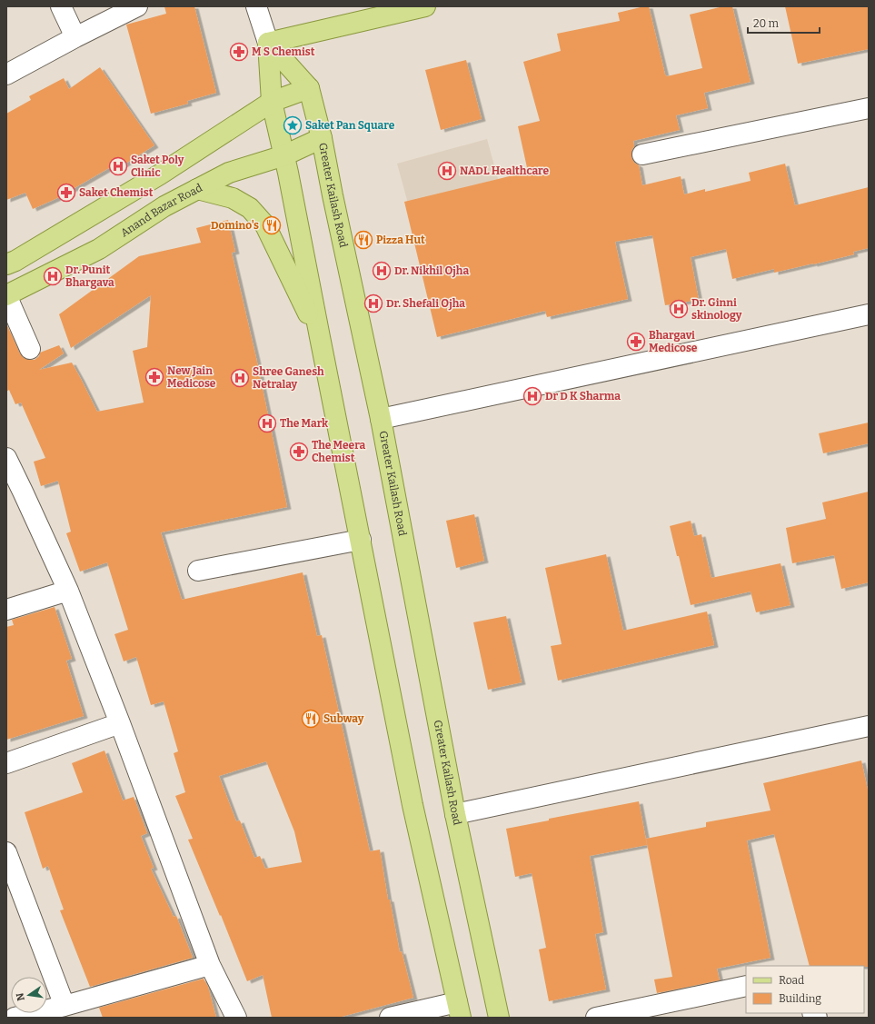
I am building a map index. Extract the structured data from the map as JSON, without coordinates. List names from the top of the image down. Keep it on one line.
{"streets":{"main road":["Greater Kailash Road","Anand Bazar Road"]},"crossings":[["Greater Kailash Road","Anand Bazar Road"]],"places":{"pharmacy":["M S Chemist","Saket Chemist","Bhargavi Medicose","New Jain Medicose","The Meera Chemist"],"place":["Saket Pan Square"],"hospital":["Saket Poly Clinic","NADL Healthcare","Dr. Nikhil Ojha","Dr. Punit Bhargava","Dr. Shefali Ojha","Dr. Ginni skinology","Shree Ganesh Netralay","Dr D K Sharma","The Mark"],"restaurant":["Domino's","Pizza Hut","Subway"]},"legend":["Road","Building"],"scale_bar":"20 m","north":"left"}
